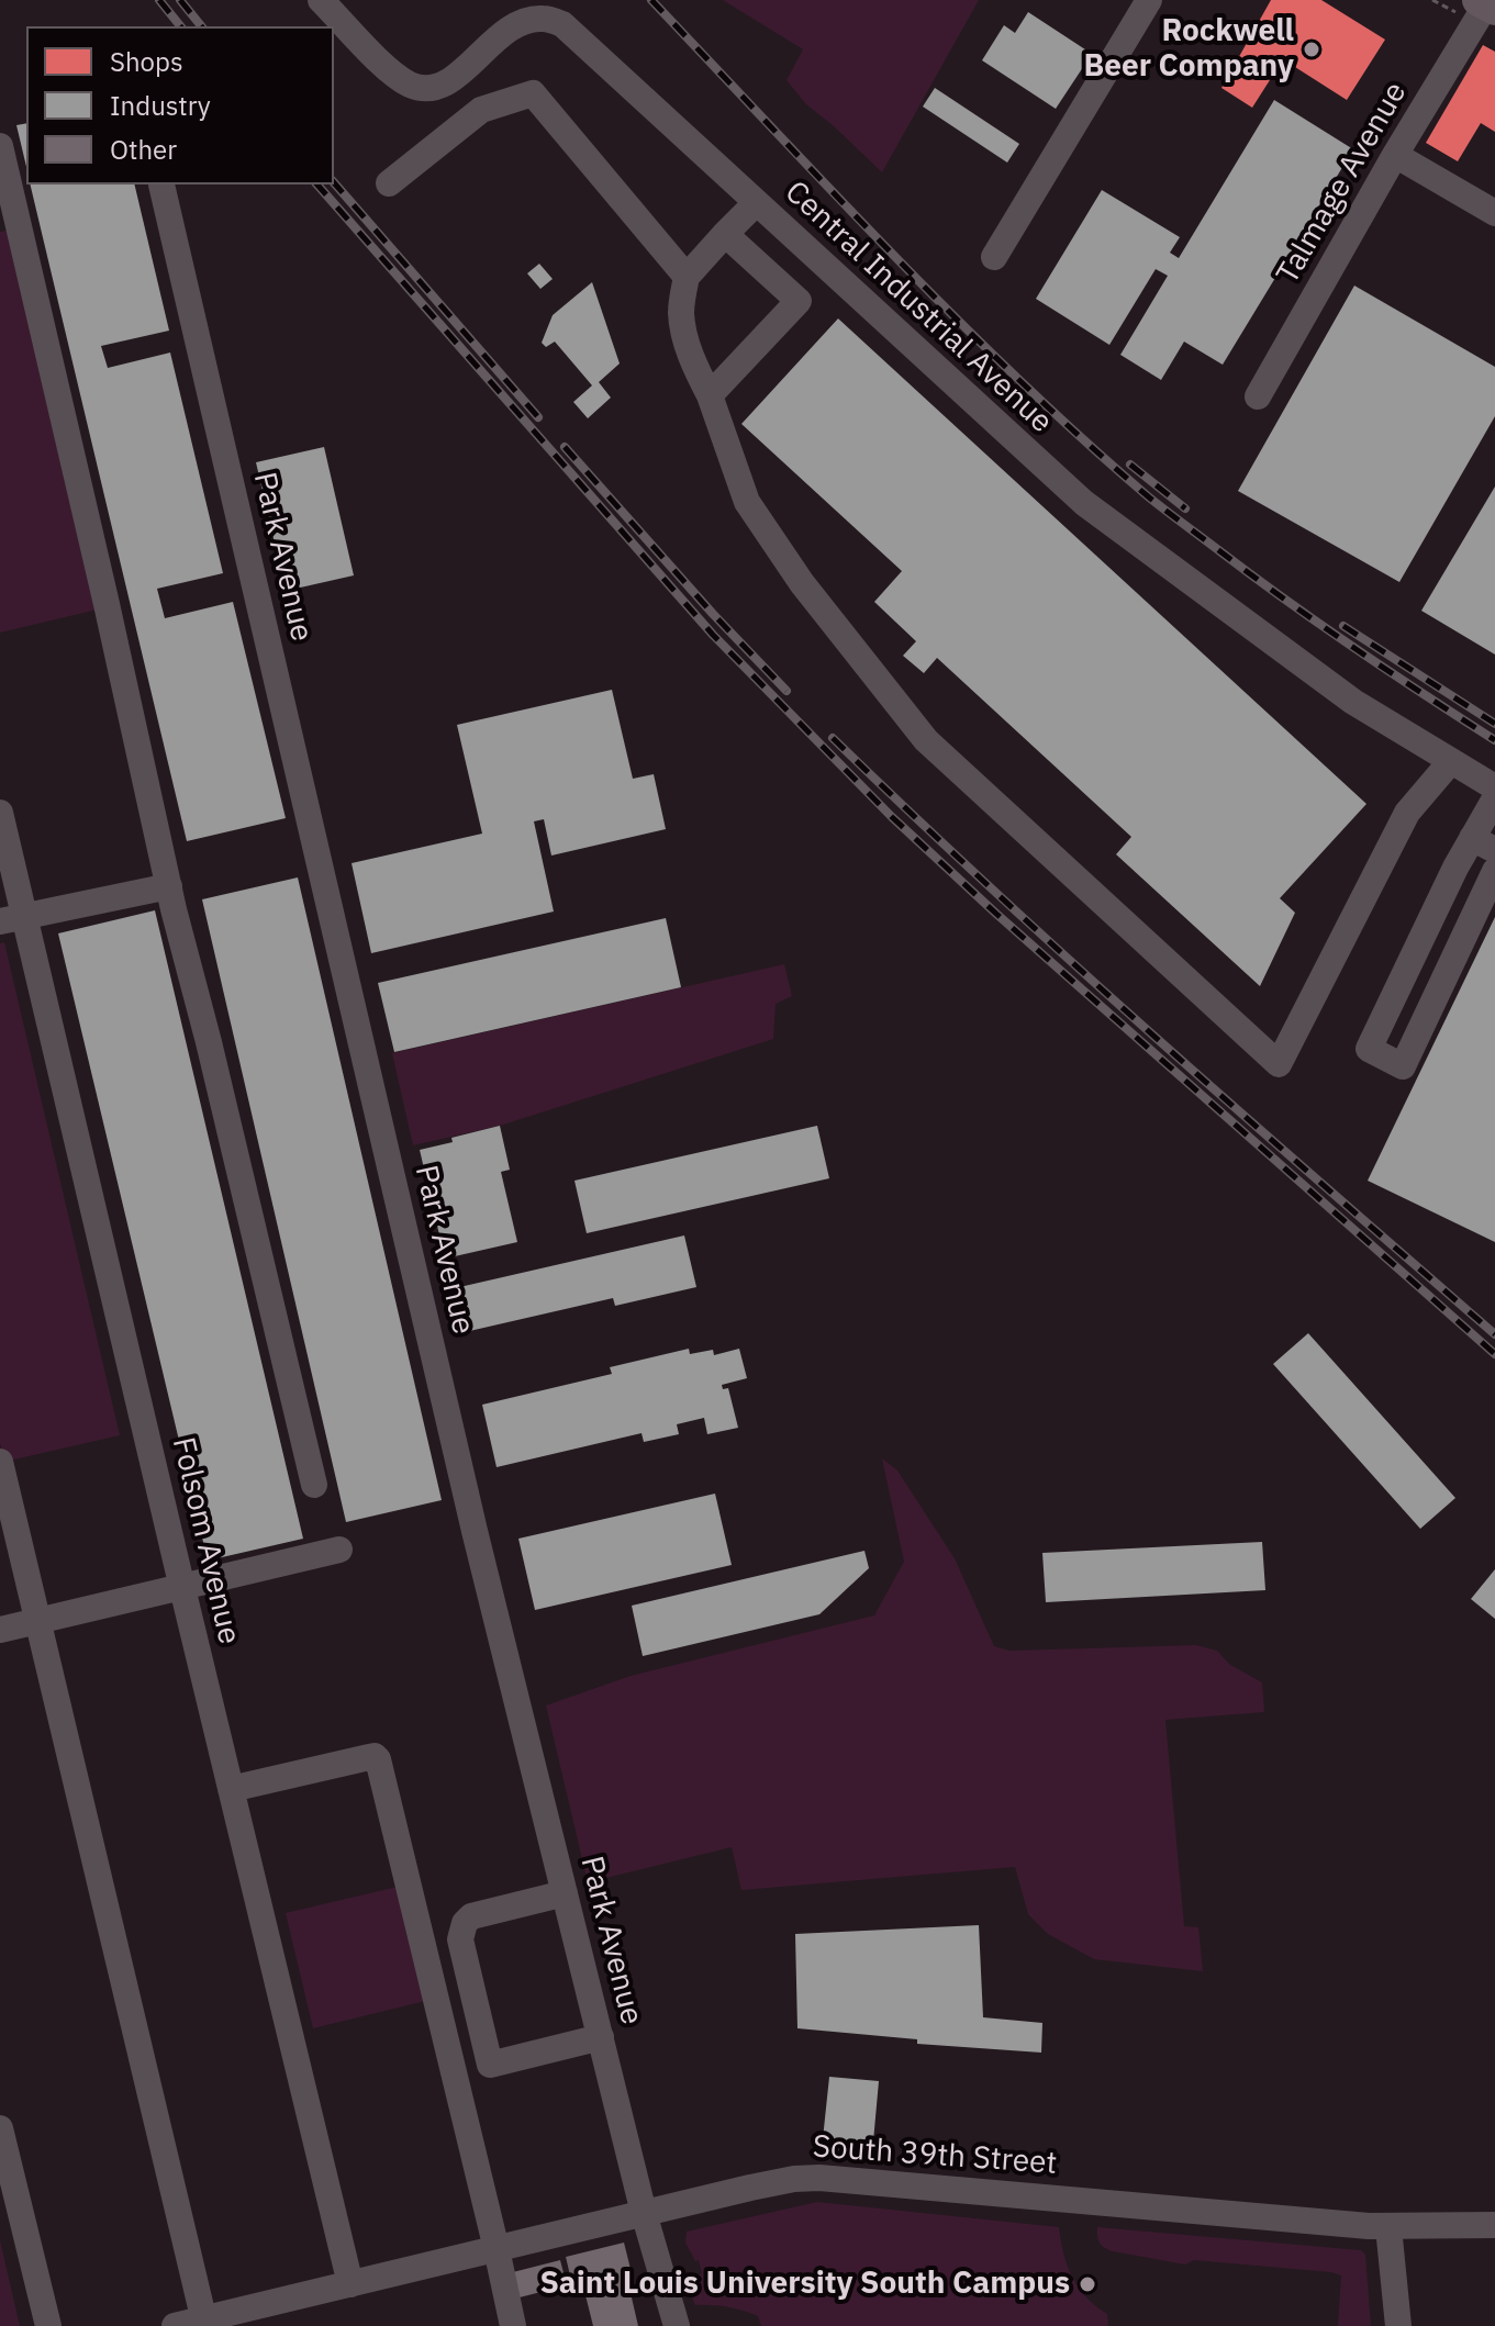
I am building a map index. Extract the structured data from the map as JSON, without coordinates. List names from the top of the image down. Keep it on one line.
{"streets":{"street":["Talmage Avenue","Central Industrial Avenue","Park Avenue","Folsom Avenue","South 39th Street"]},"crossings":[["Park Avenue","South 39th Street"],["Folsom Avenue","South 39th Street"]],"places":["Rockwell Beer Company","Saint Louis University South Campus"],"legend":["Shops","Industry","Other"]}
